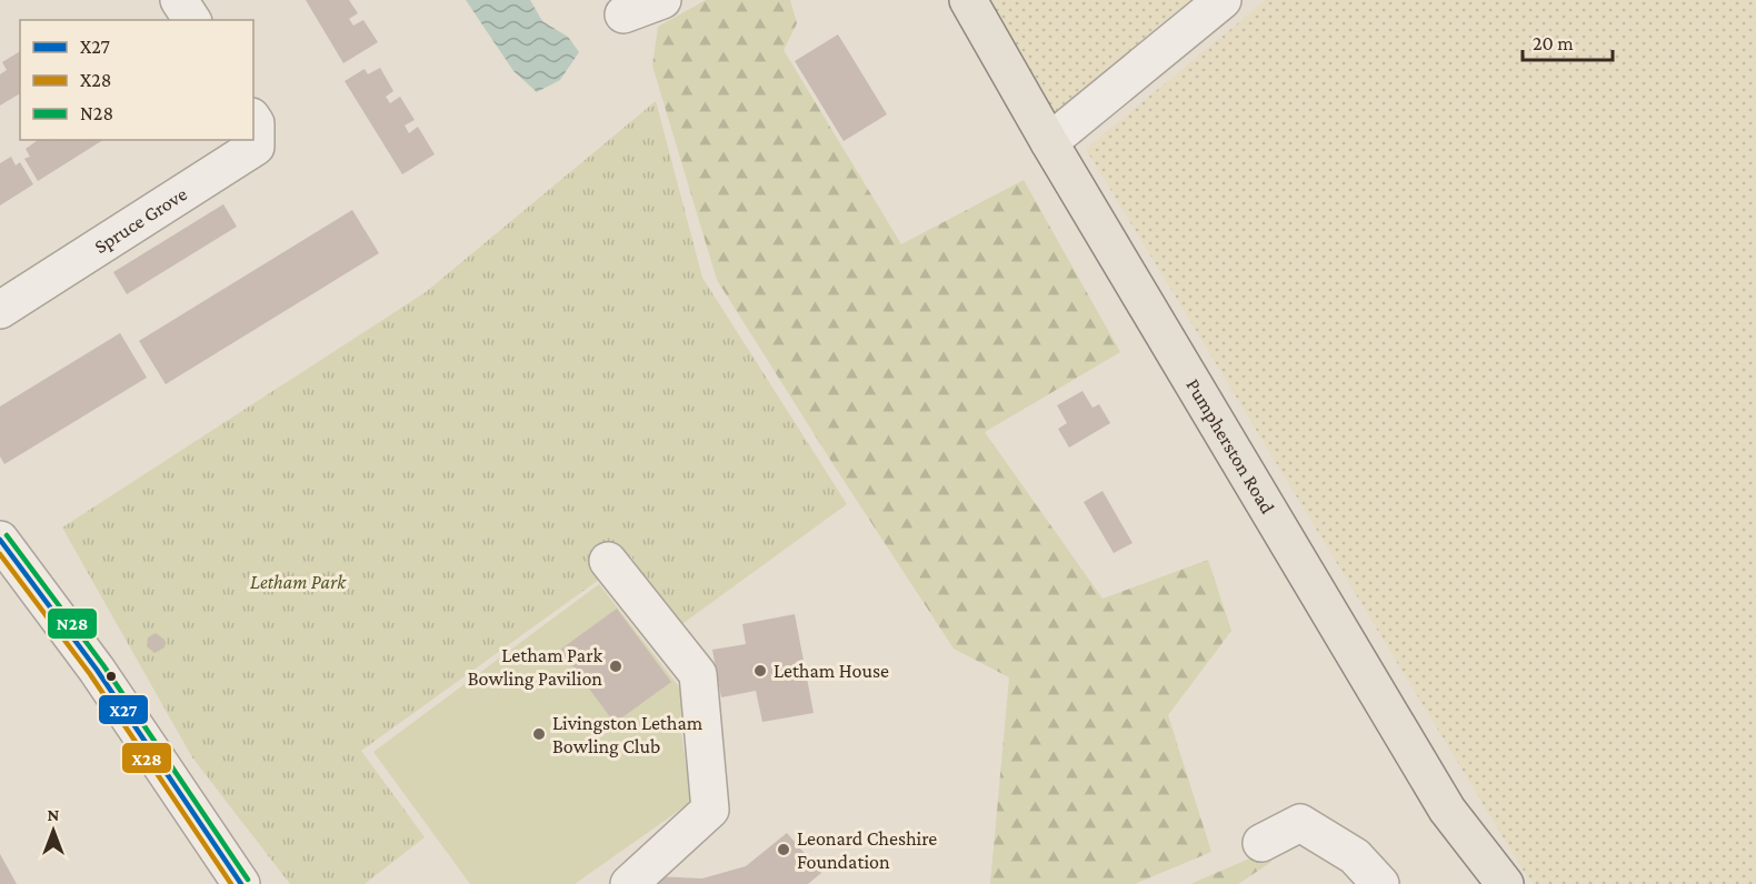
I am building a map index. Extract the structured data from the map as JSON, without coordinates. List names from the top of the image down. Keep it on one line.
{"streets":{"main road":["Pumpherston Road"],"street":["Spruce Grove"]},"parks":["Letham Park"],"places":["Letham Park Bowling Pavilion","Letham House","Livingston Letham Bowling Club","Leonard Cheshire Foundation"],"lines":["transit line N28","transit line X27","transit line X28"],"legend":["X27","X28","N28"],"scale_bar":"20 m","north":"top"}
